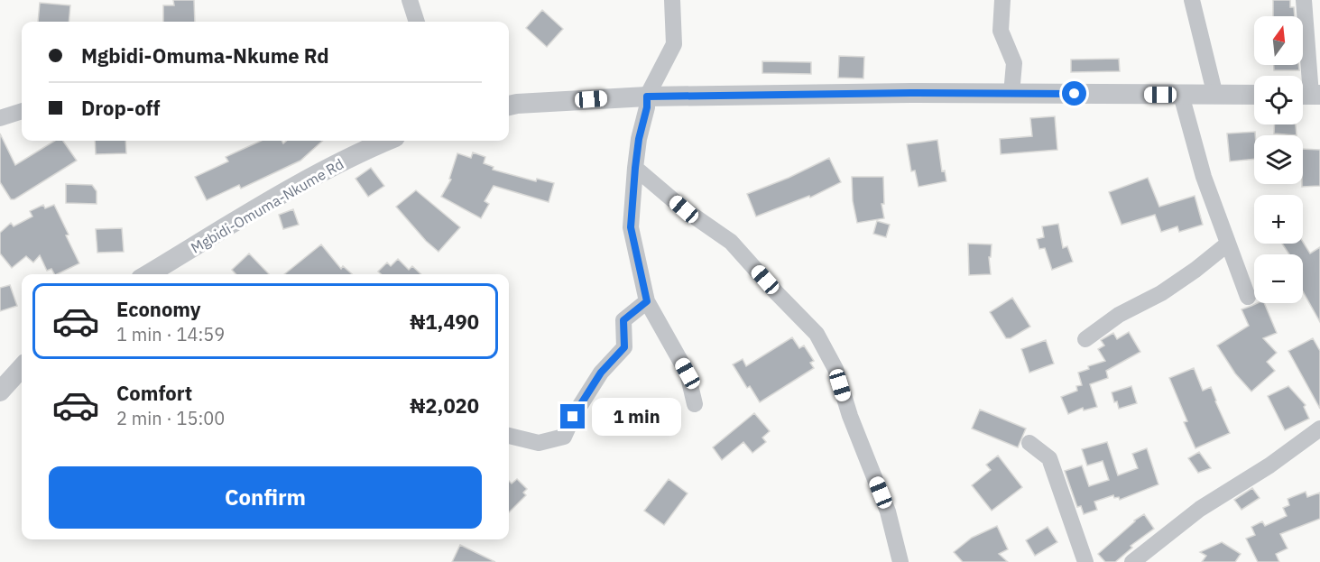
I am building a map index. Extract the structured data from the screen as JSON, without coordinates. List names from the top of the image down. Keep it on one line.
{"streets":{"street":["Mgbidi-Omuma-Nkume Rd"]},"north":"top","page":{"map_buttons":["+","−"],"banner":["Mgbidi-Omuma-Nkume Rd","Drop-off"],"list":[{"name":"Economy","note":"1 min · 14:59","value":"₦1,490"},{"name":"Comfort","note":"2 min · 15:00","value":"₦2,020"}],"bubble":"1 min","buttons":"Confirm"}}
